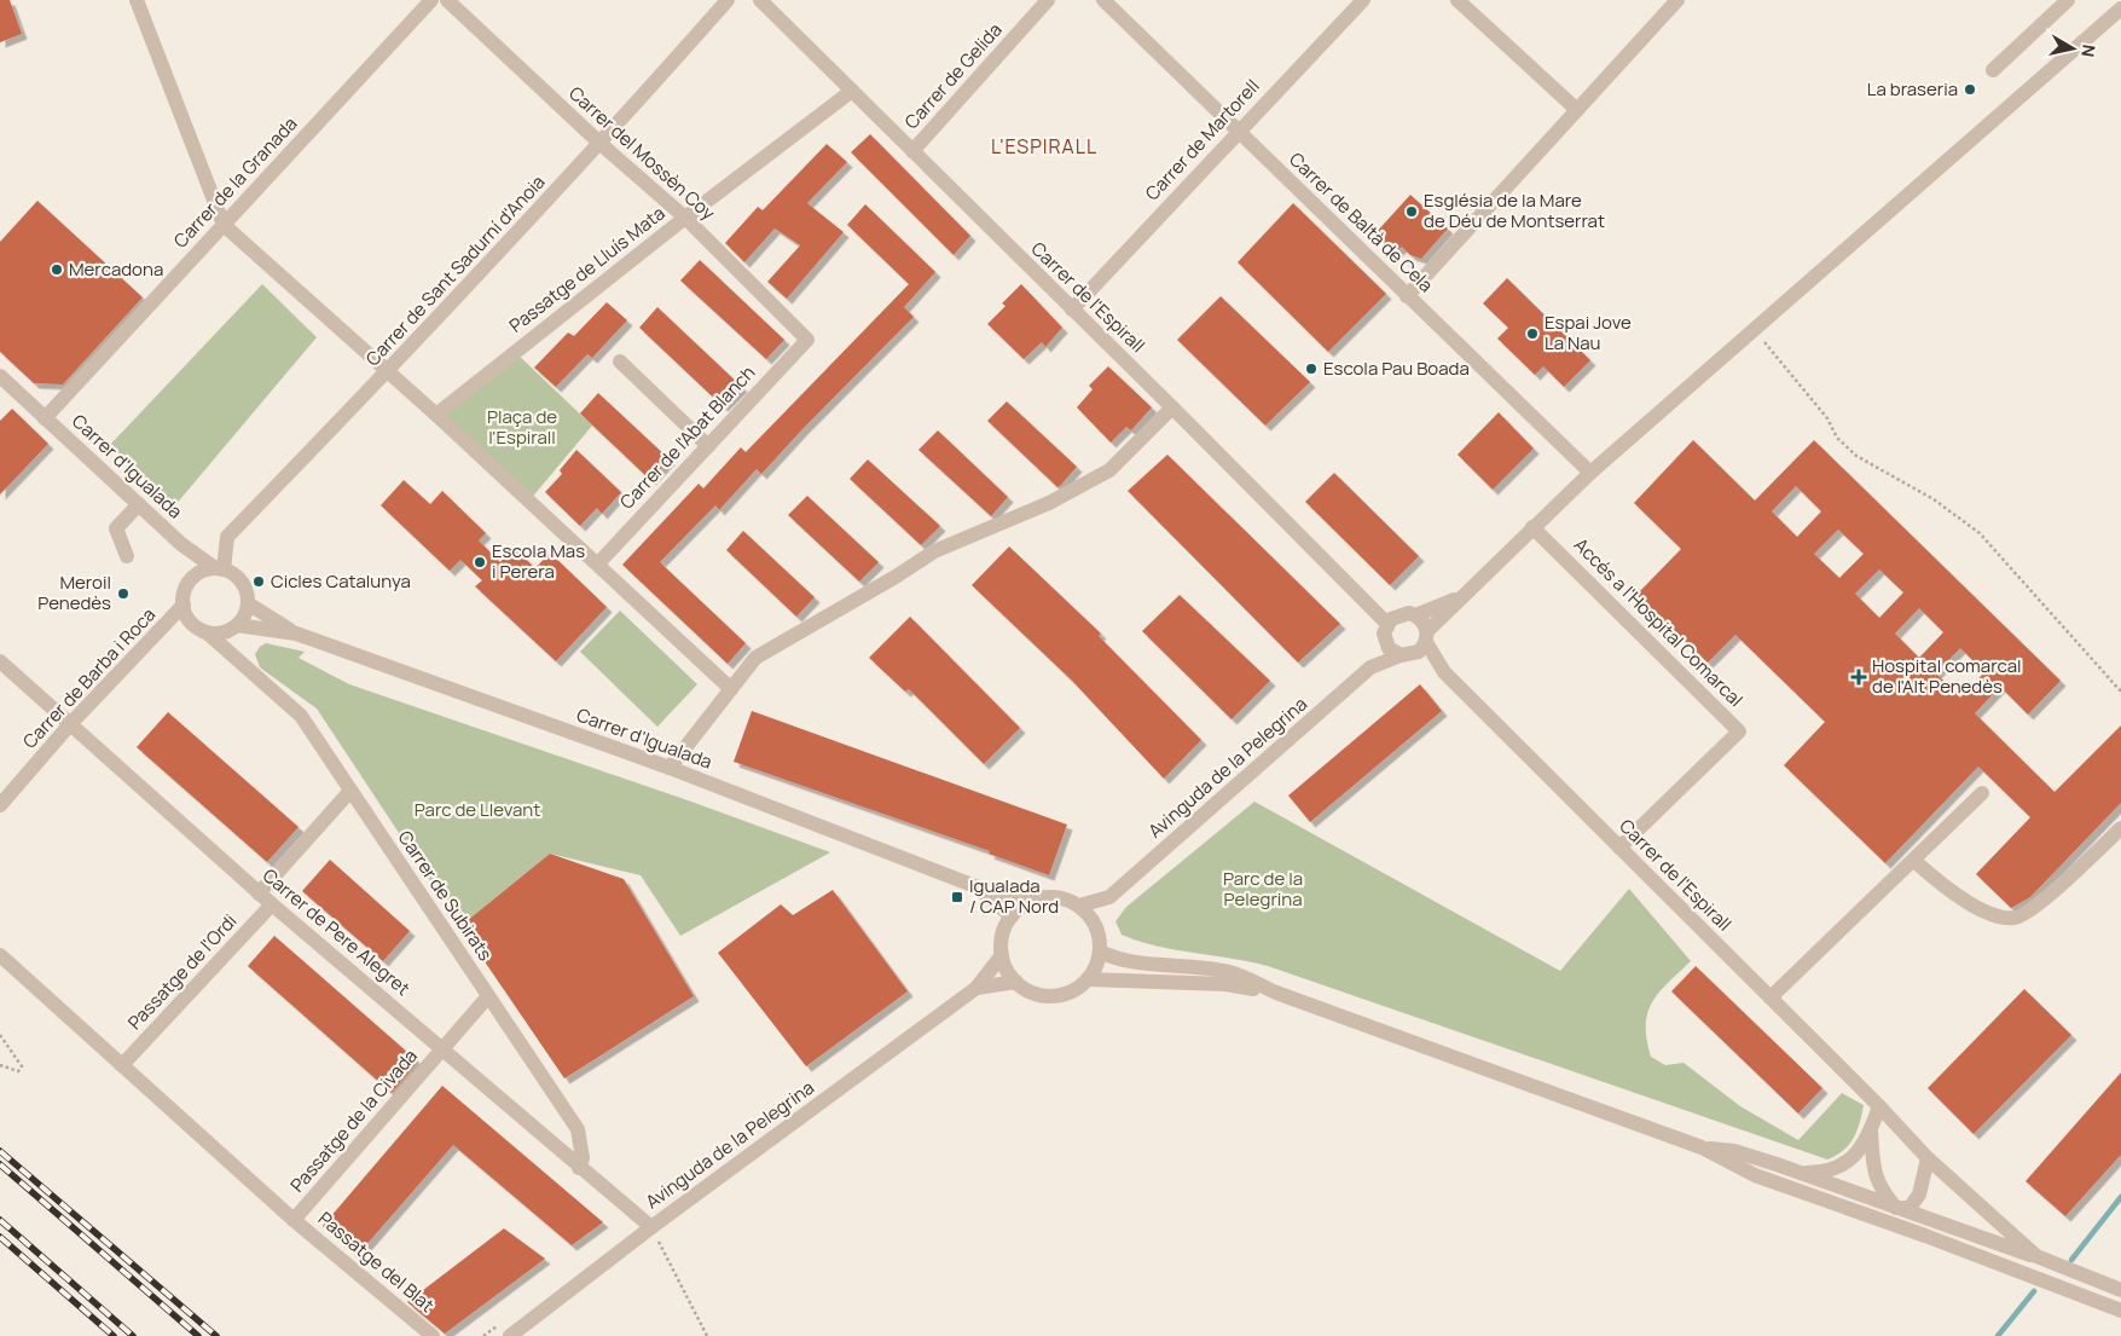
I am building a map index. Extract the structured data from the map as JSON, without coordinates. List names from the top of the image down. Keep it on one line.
{"streets":{"street":["Carrer de Gelida","Carrer de Martorell","Carrer del Mossèn Coy","Carrer de la Granada","Carrer de Baltà de Cela","Passatge de Lluís Mata","Carrer de Sant Sadurní d'Anoia","Carrer de l'Espirall","Carrer de l'Abat Blanch","Carrer d'Igualada","Accés a l'Hospital Comarcal","Carrer de Barba i Roca","Avinguda de la Pelegrina","Carrer de Subirats","Carrer de Pere Alegret","Passatge de l'Ordi","Passatge de la Civada","Passatge del Blat"]},"crossings":[["Carrer de Gelida","Carrer de l'Espirall"],["Carrer de Martorell","Carrer de Baltà de Cela"],["Carrer de Martorell","Carrer de l'Espirall"],["Carrer del Mossèn Coy","Passatge de Lluís Mata"],["Carrer del Mossèn Coy","Carrer de Sant Sadurní d'Anoia"],["Carrer del Mossèn Coy","Carrer de l'Abat Blanch"],["Carrer de la Granada","Carrer d'Igualada"],["Carrer de Baltà de Cela","Avinguda de la Pelegrina"],["Passatge de Lluís Mata","Carrer de l'Espirall"],["Carrer de Sant Sadurní d'Anoia","Carrer d'Igualada"],["Carrer de Sant Sadurní d'Anoia","Carrer de Barba i Roca"],["Carrer de Sant Sadurní d'Anoia","Carrer de Subirats"],["Carrer de l'Espirall","Accés a l'Hospital Comarcal"],["Carrer de l'Espirall","Avinguda de la Pelegrina"],["Carrer d'Igualada","Carrer de Barba i Roca"],["Carrer d'Igualada","Avinguda de la Pelegrina"],["Carrer d'Igualada","Carrer de Subirats"],["Accés a l'Hospital Comarcal","Avinguda de la Pelegrina"],["Carrer de Barba i Roca","Carrer de Subirats"],["Carrer de Barba i Roca","Carrer de Pere Alegret"],["Avinguda de la Pelegrina","Carrer de Pere Alegret"],["Carrer de Subirats","Carrer de Pere Alegret"],["Carrer de Subirats","Passatge de la Civada"],["Carrer de Pere Alegret","Passatge de l'Ordi"],["Carrer de Pere Alegret","Passatge de la Civada"],["Passatge de l'Ordi","Passatge del Blat"],["Passatge de la Civada","Passatge del Blat"]],"districts":["L'ESPIRALL"],"parks":["Plaça de l'Espirall","Parc de Llevant","Parc de la Pelegrina"],"places":{"other":["La braseria","Església de la Mare de Déu de Montserrat","Mercadona","Espai Jove La Nau","Escola Pau Boada","Escola Mas i Perera","Cicles Catalunya","Meroil Penedès"],"health":["Hospital comarcal de l'Alt Penedès"],"transit":["Igualada / CAP Nord"]},"north":"right"}
